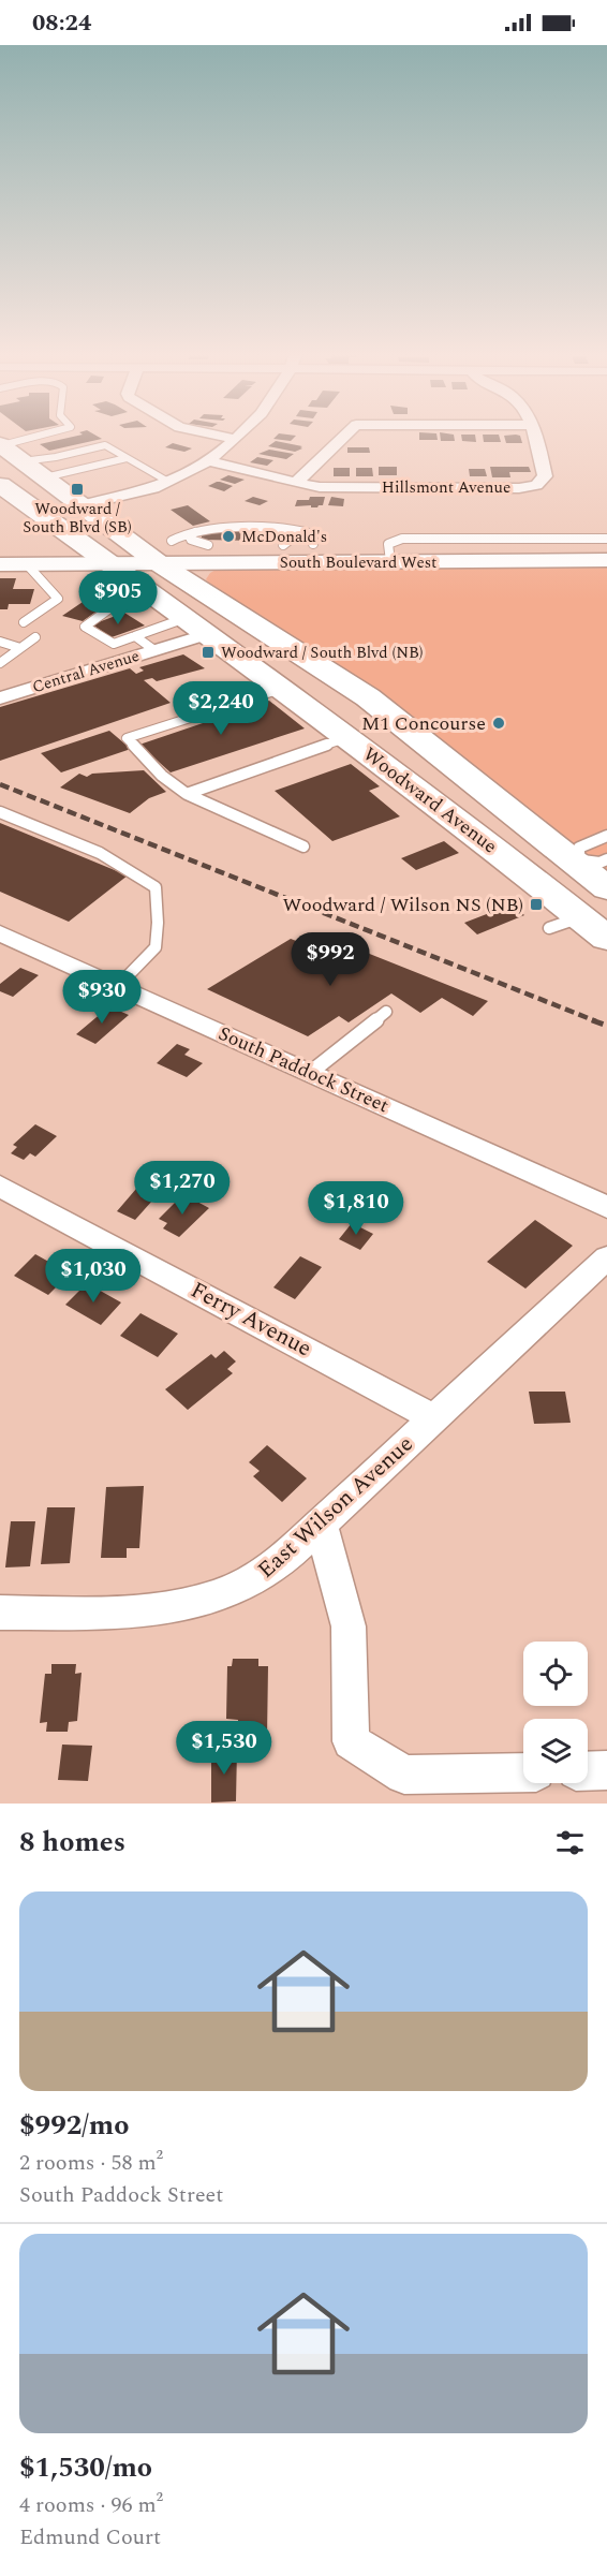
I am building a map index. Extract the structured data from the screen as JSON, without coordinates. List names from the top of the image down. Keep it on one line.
{"streets":{"main road":["Woodward Avenue"],"street":["Hillsmont Avenue","South Boulevard West","Central Avenue","South Paddock Street","Ferry Avenue","East Wilson Avenue"]},"crossings":[["South Boulevard West","Woodward Avenue"],["Central Avenue","Woodward Avenue"],["Ferry Avenue","East Wilson Avenue"]],"places":{"transit":["Woodward / South Blvd (SB)","Woodward / South Blvd (NB)","Woodward / Wilson NS (NB)"],"other":["McDonald's","M1 Concourse"]},"page":{"status":"08:24","price":["$905","$2,240","$992","$930","$1,270","$1,810","$1,030","$1,530"],"heading":"8 homes","list":[{"name":"$992/mo","note":"2 rooms · 58 m² · South Paddock Street"},{"name":"$1,530/mo","note":"4 rooms · 96 m² · Edmund Court"}]}}
